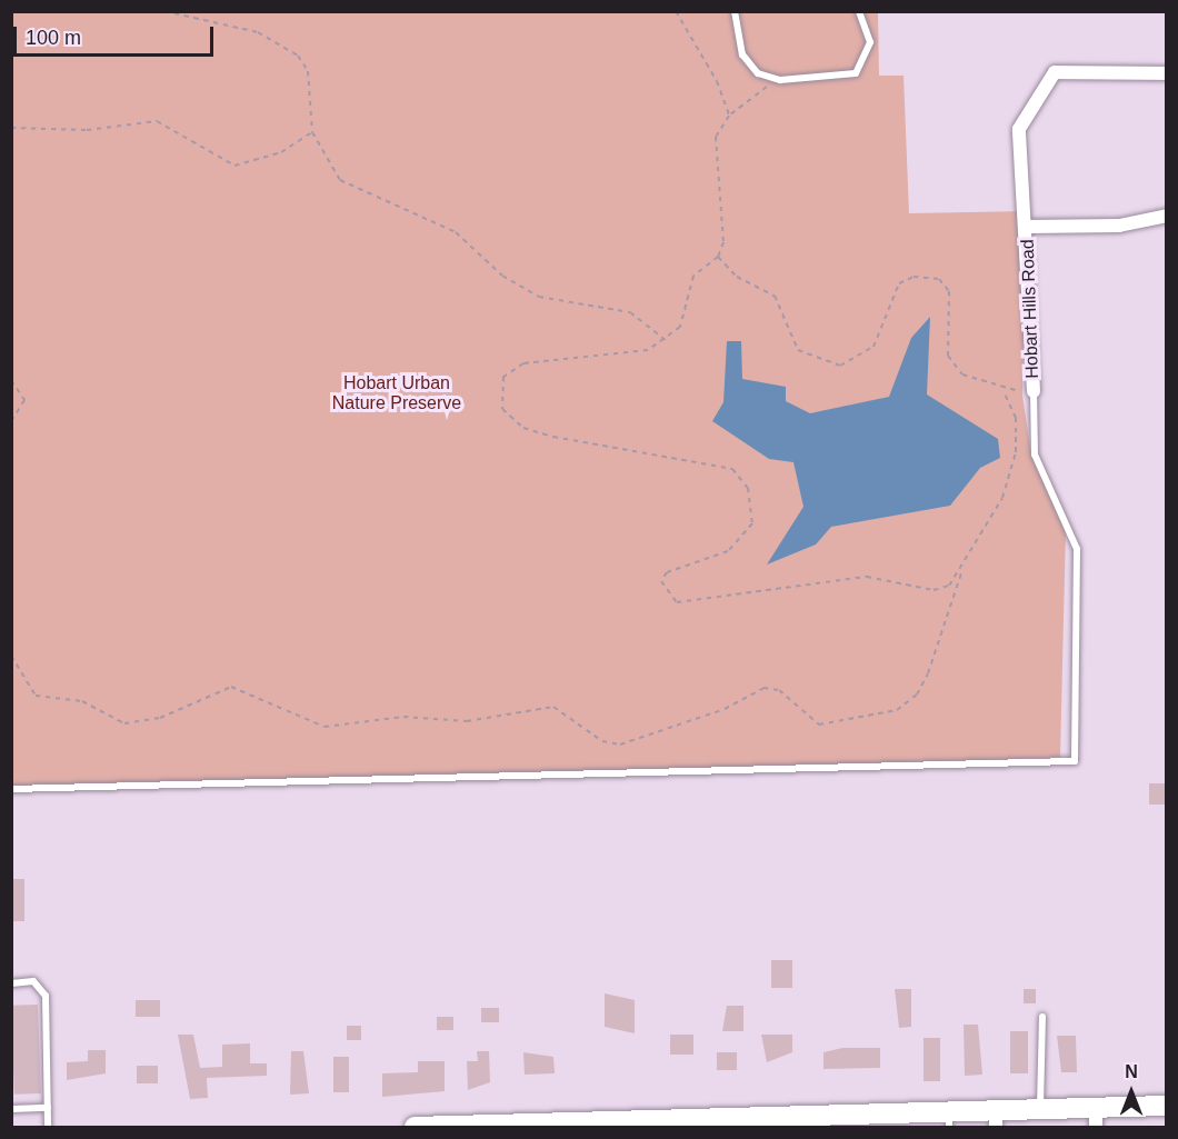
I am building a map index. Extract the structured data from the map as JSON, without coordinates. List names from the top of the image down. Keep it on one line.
{"streets":{"street":["Hobart Hills Road"]},"parks":["Hobart Urban Nature Preserve"],"scale_bar":"100 m","north":"top"}
